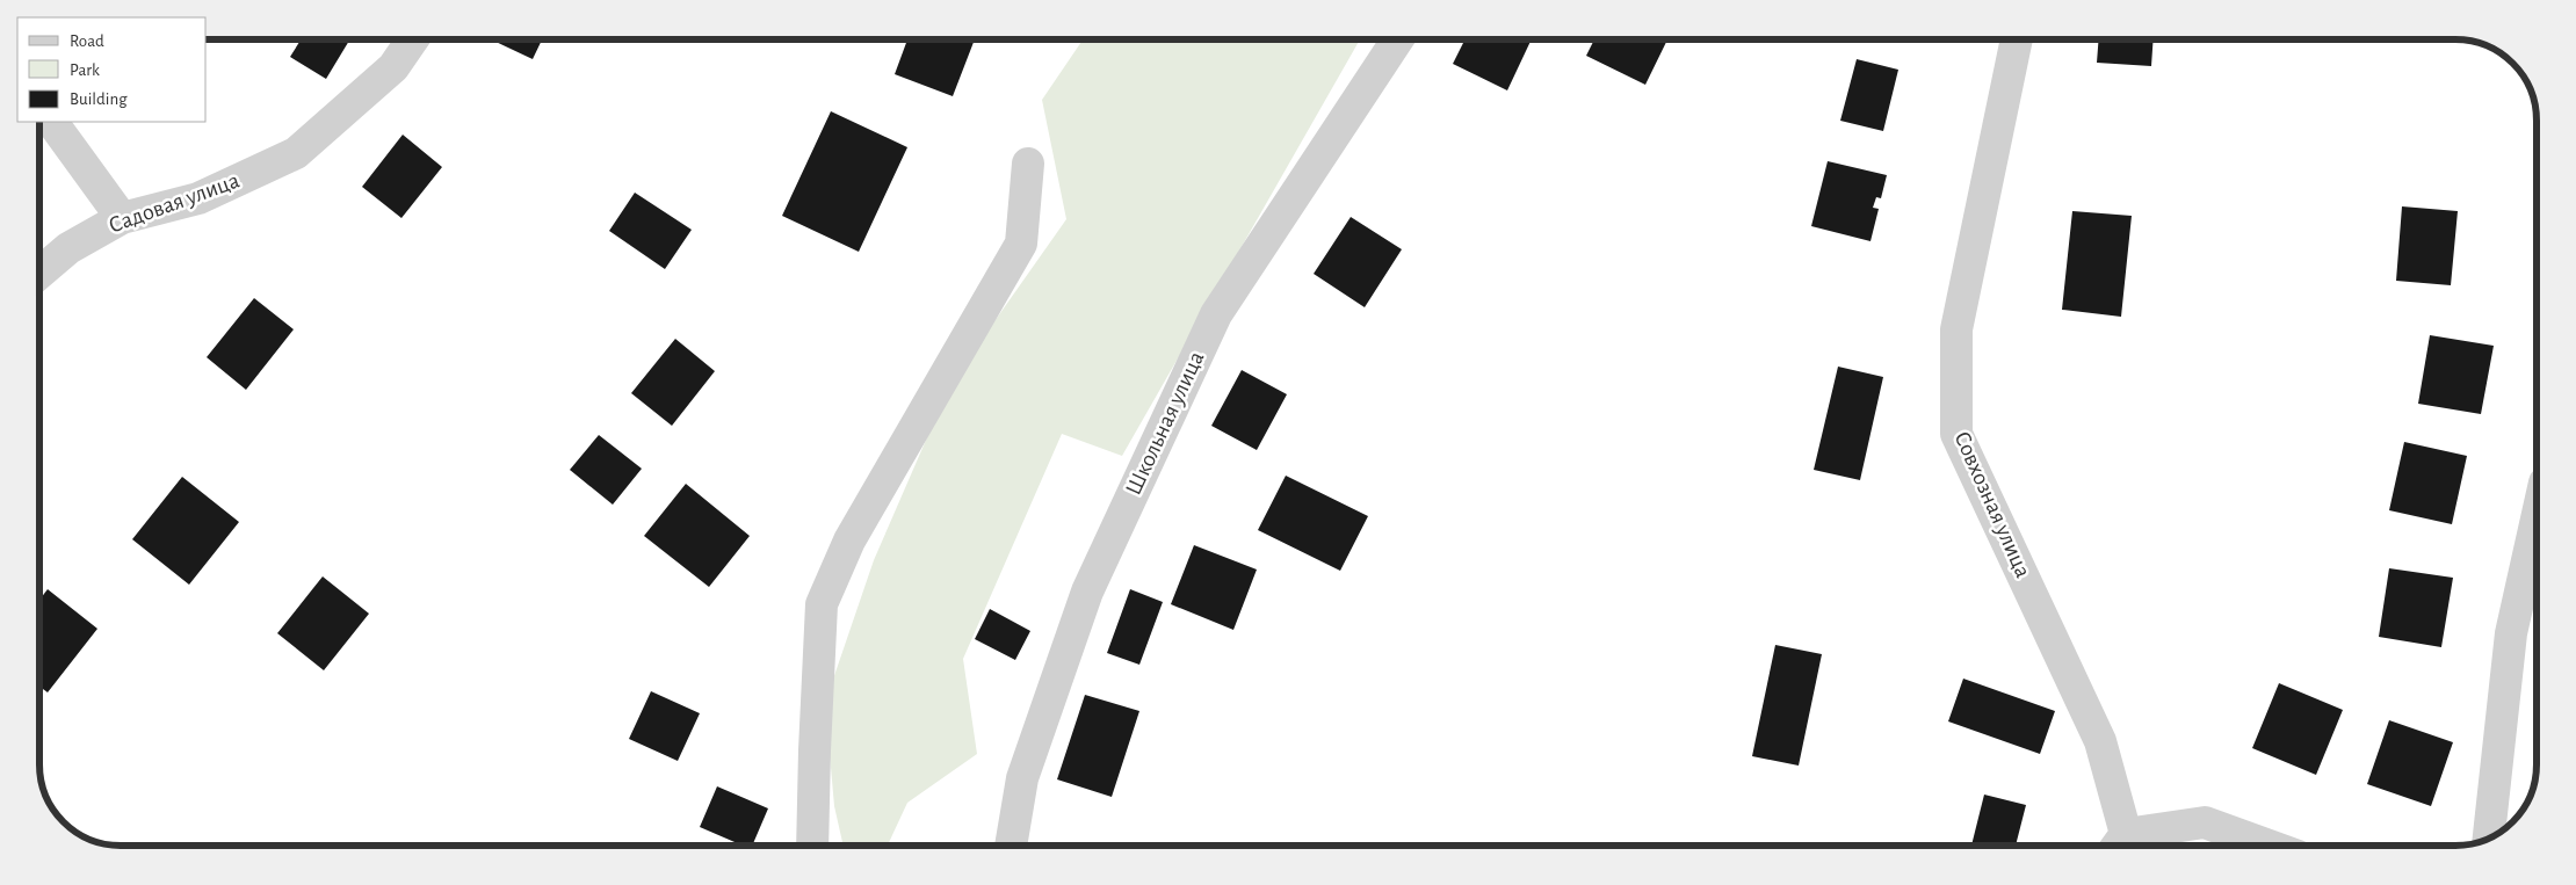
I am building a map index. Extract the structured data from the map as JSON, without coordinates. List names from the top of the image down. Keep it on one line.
{"streets":{"street":["Садовая улица","Школьная улица","Совхозная улица"]},"legend":["Road","Park","Building"]}
